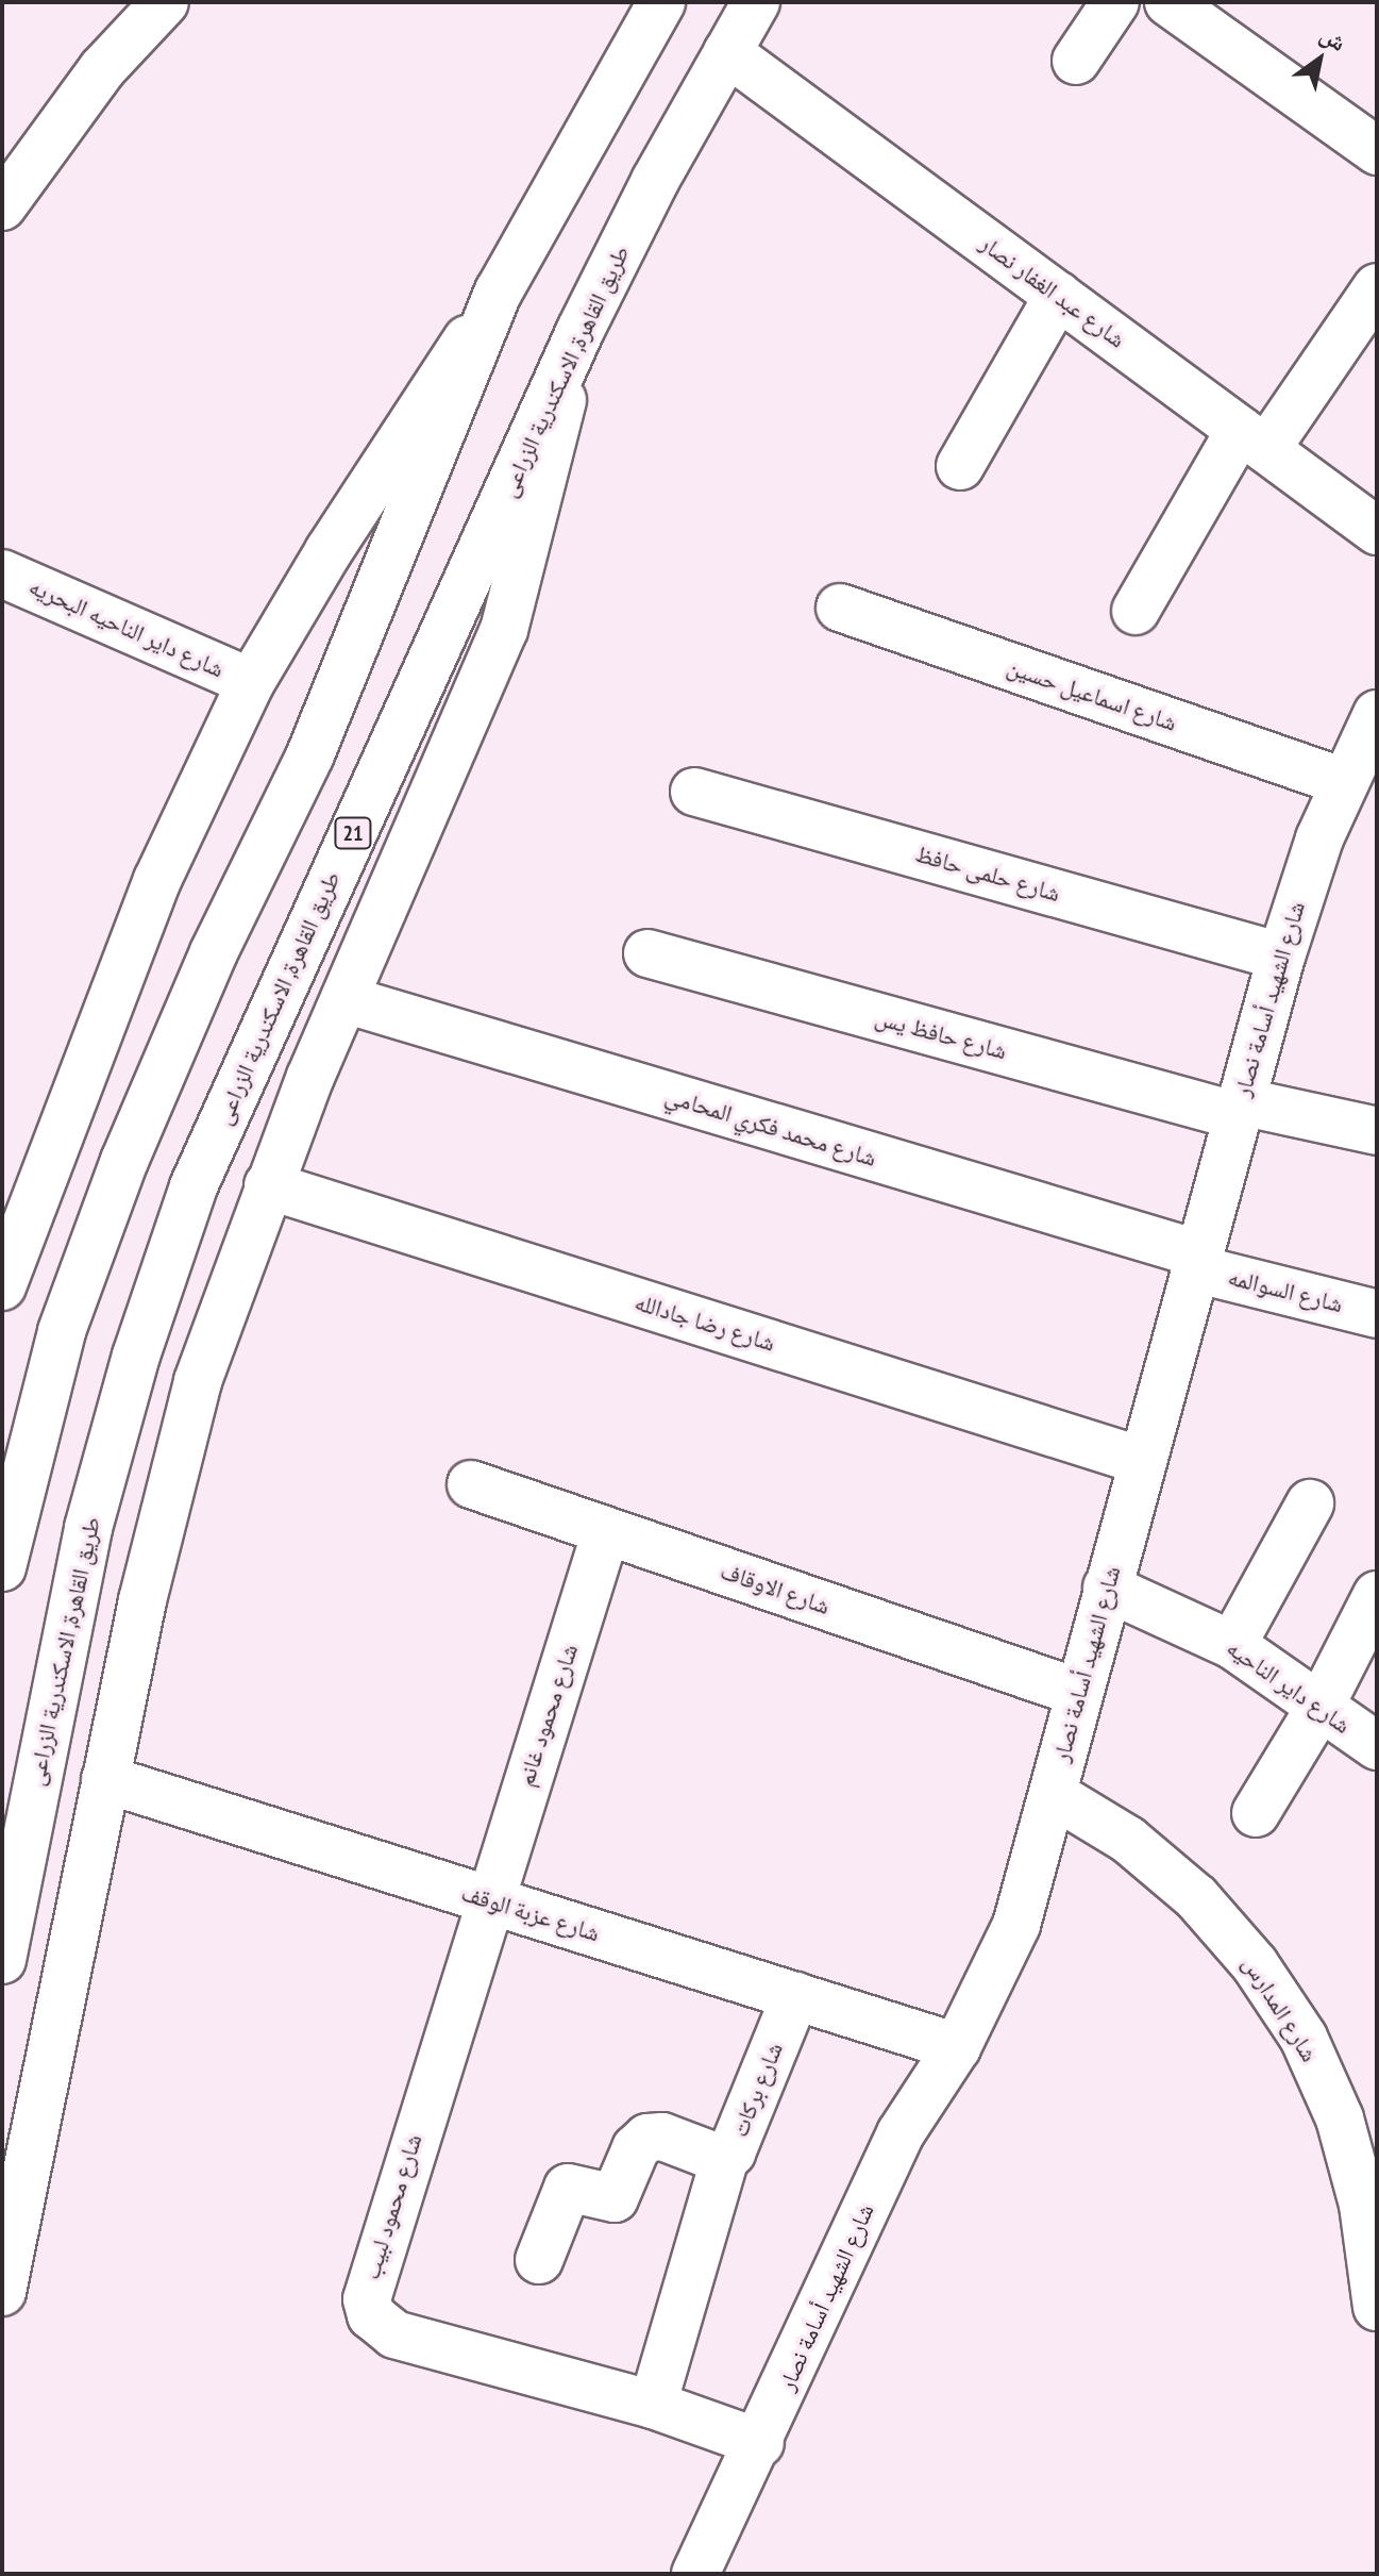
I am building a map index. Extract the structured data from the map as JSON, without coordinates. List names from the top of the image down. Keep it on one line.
{"streets":{"main road":["شارع عبد الغفار نصار","طريق القاهرة, الاسكندرية الزراعى","شارع داير الناحيه البحريه","شارع اسماعيل حسين","21","شارع حلمى حافظ","شارع الشهيد أسامة نصار","شارع حافظ يس","شارع محمد فكري المحامي","شارع السوالمه","شارع رضا جادالله","شارع الاوقاف","شارع داير الناحيه","شارع محمود غانم","شارع عزبة الوقف","شارع المدارس","شارع بركات","شارع محمود لبيب"]},"crossings":[["شارع عبد الغفار نصار","طريق القاهرة, الاسكندرية الزراعى"],["شارع اسماعيل حسين","شارع الشهيد أسامة نصار"],["شارع حلمى حافظ","شارع الشهيد أسامة نصار"],["شارع الشهيد أسامة نصار","شارع حافظ يس"],["شارع الشهيد أسامة نصار","شارع محمد فكري المحامي"],["شارع الشهيد أسامة نصار","شارع السوالمه"],["شارع الشهيد أسامة نصار","شارع رضا جادالله"],["شارع الشهيد أسامة نصار","شارع الاوقاف"],["شارع الشهيد أسامة نصار","شارع داير الناحيه"],["شارع الشهيد أسامة نصار","شارع عزبة الوقف"],["شارع الشهيد أسامة نصار","شارع المدارس"],["شارع الشهيد أسامة نصار","شارع محمود لبيب"],["شارع محمد فكري المحامي","شارع السوالمه"],["شارع الاوقاف","شارع محمود غانم"],["شارع محمود غانم","شارع عزبة الوقف"],["شارع محمود غانم","شارع محمود لبيب"],["شارع عزبة الوقف","شارع بركات"],["شارع عزبة الوقف","شارع محمود لبيب"]],"north":"top right"}
